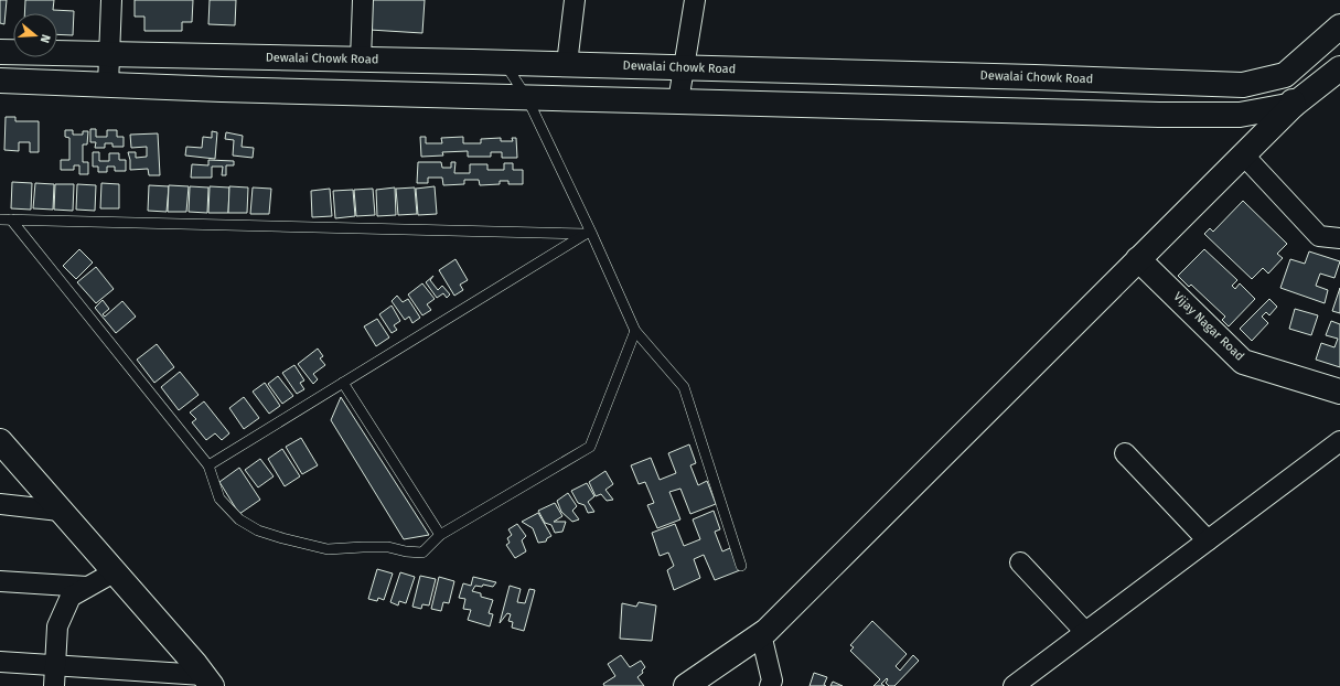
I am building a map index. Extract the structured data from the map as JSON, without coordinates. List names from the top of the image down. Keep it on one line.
{"streets":{"main road":["Dewalai Chowk Road","Vijay Nagar Road"]},"north":"right"}
